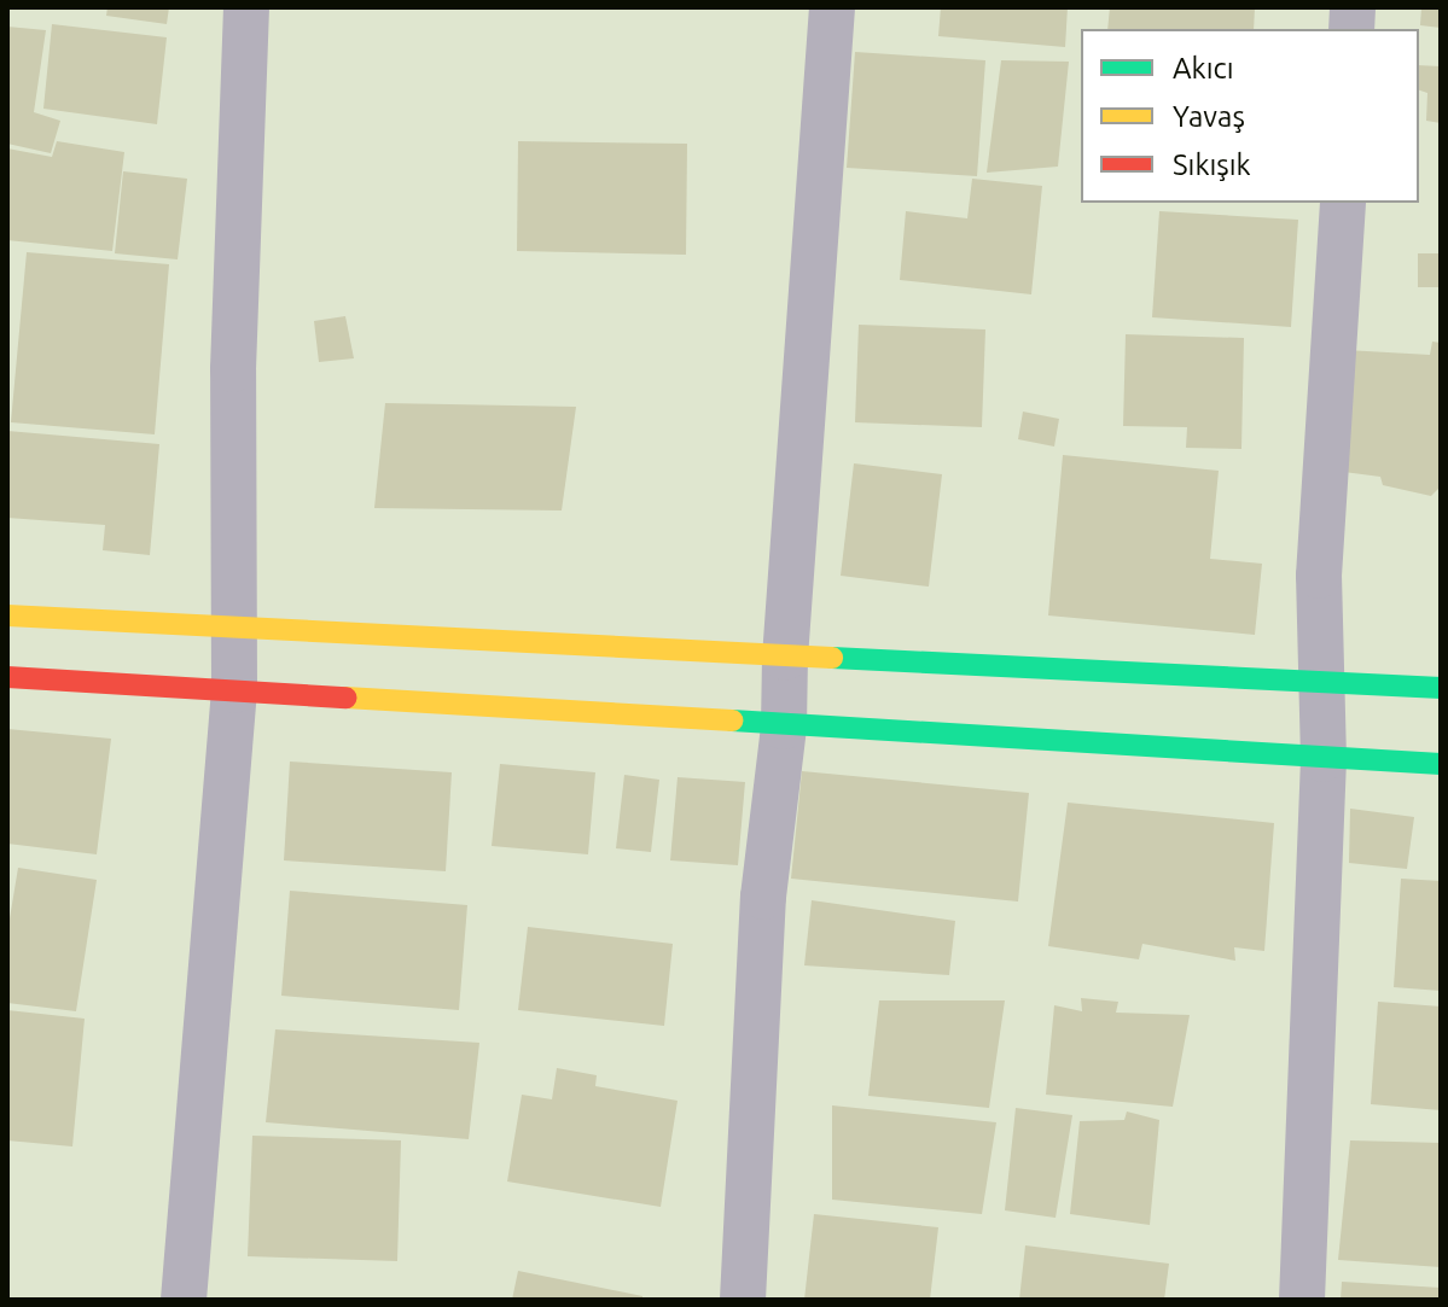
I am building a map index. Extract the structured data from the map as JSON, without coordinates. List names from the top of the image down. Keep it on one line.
{"legend":["Akıcı","Yavaş","Sıkışık"]}
